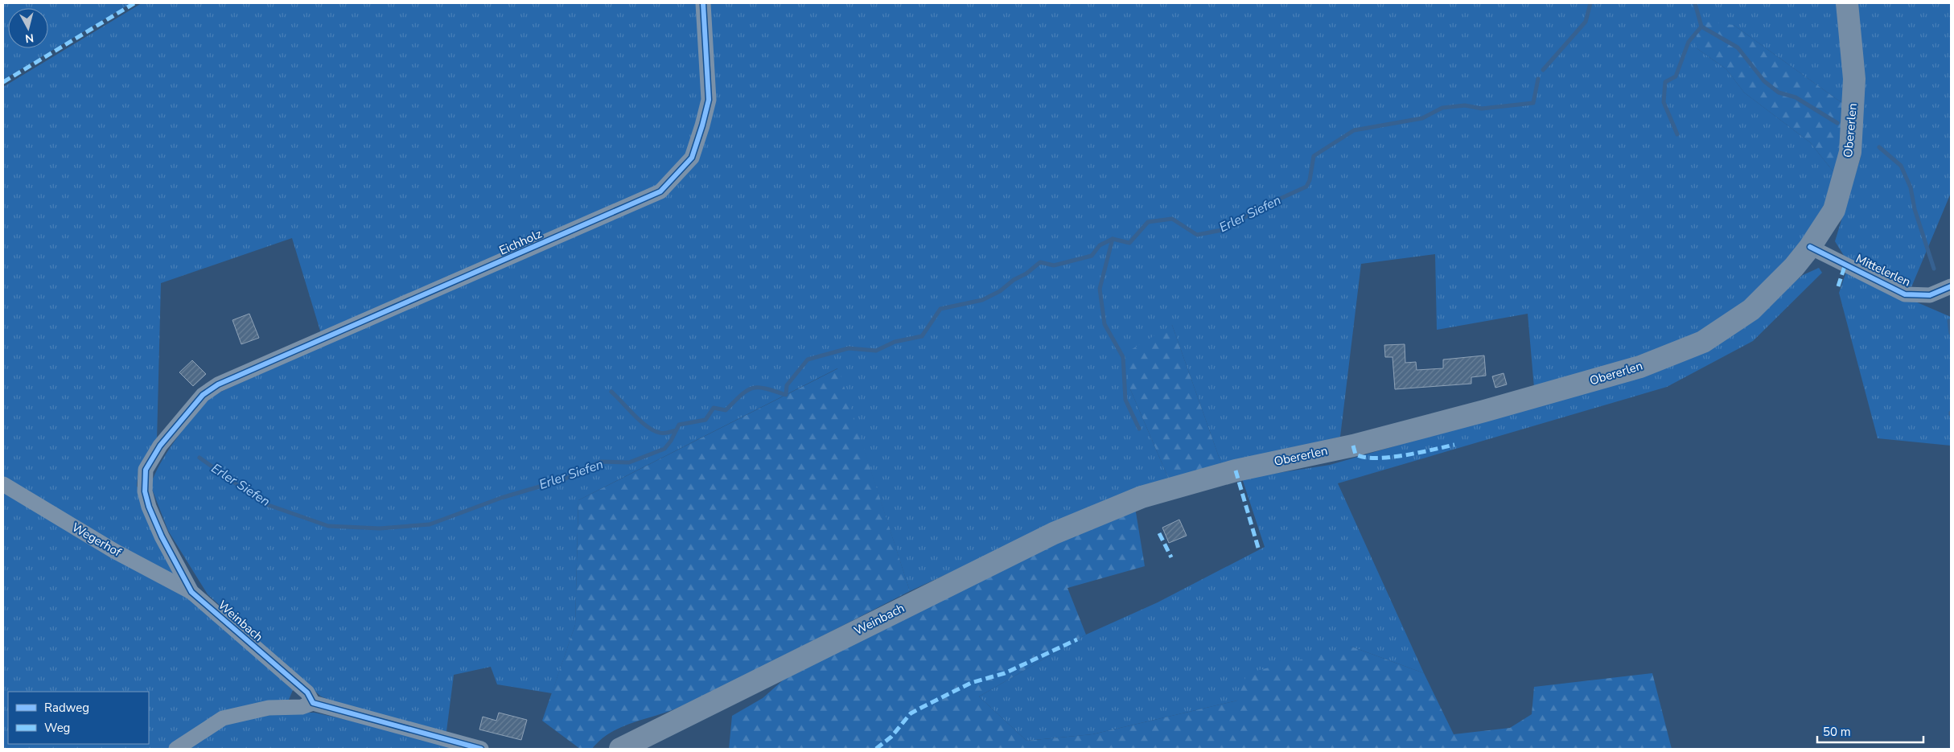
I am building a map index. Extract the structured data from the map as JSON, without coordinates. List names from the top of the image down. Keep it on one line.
{"streets":{"main road":["Obererlen","Weinbach"],"street":["Eichholz","Mittelerlen","Wegerhof"]},"crossings":[["Obererlen","Mittelerlen"],["Obererlen","Weinbach"],["Eichholz","Weinbach"],["Wegerhof","Weinbach"]],"water":["Erler Siefen"],"legend":["Radweg","Weg"],"scale_bar":"50 m","north":"bottom"}
